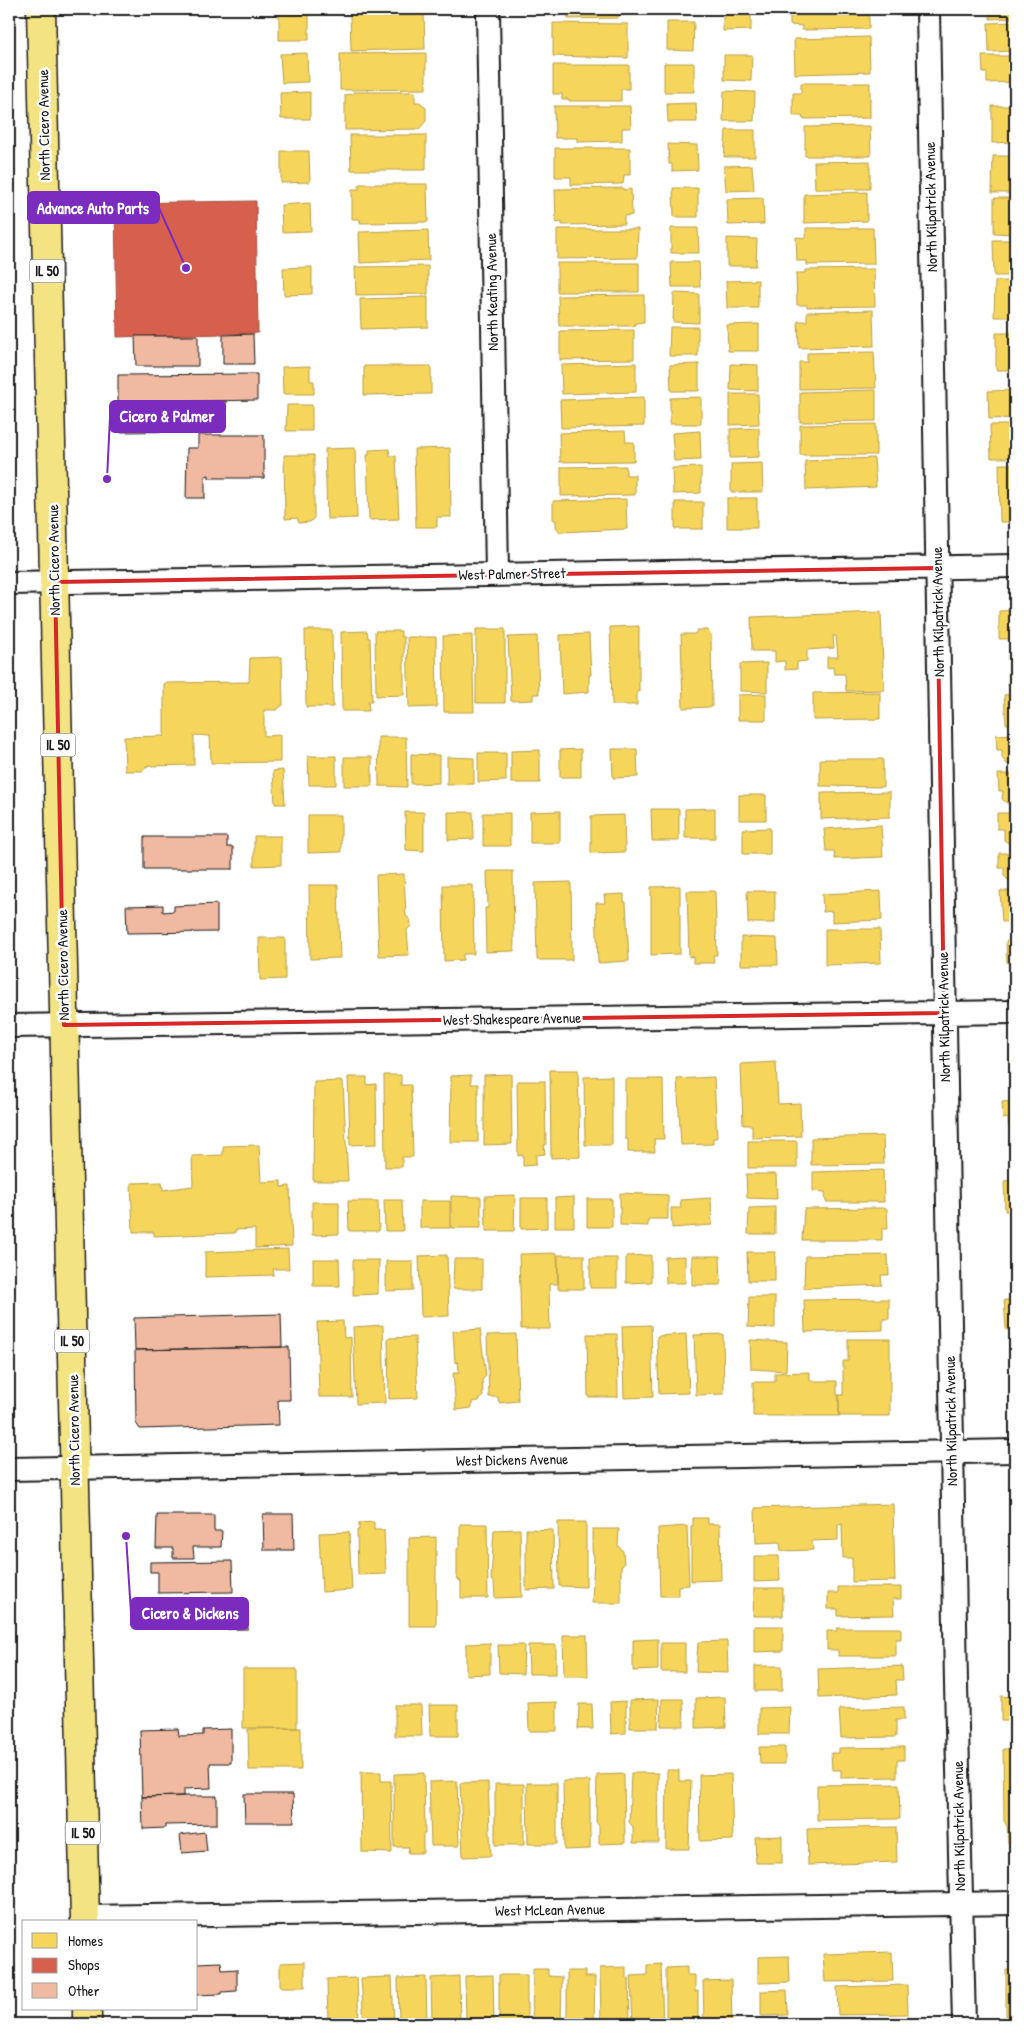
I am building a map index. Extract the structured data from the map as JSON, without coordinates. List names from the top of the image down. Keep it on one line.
{"streets":{"main road":["North Cicero Avenue","IL 50"],"street":["North Kilpatrick Avenue","North Keating Avenue","West Palmer Street","West Shakespeare Avenue","West Dickens Avenue","West McLean Avenue"]},"crossings":[["North Cicero Avenue","West Palmer Street"],["North Cicero Avenue","West Shakespeare Avenue"],["North Cicero Avenue","West Dickens Avenue"],["North Cicero Avenue","West McLean Avenue"],["North Kilpatrick Avenue","West Palmer Street"],["North Kilpatrick Avenue","West Shakespeare Avenue"],["North Kilpatrick Avenue","West Dickens Avenue"],["North Kilpatrick Avenue","West McLean Avenue"],["North Keating Avenue","West Palmer Street"]],"places":["Advance Auto Parts","Cicero & Palmer","Cicero & Dickens"],"legend":["Homes","Shops","Other"]}
